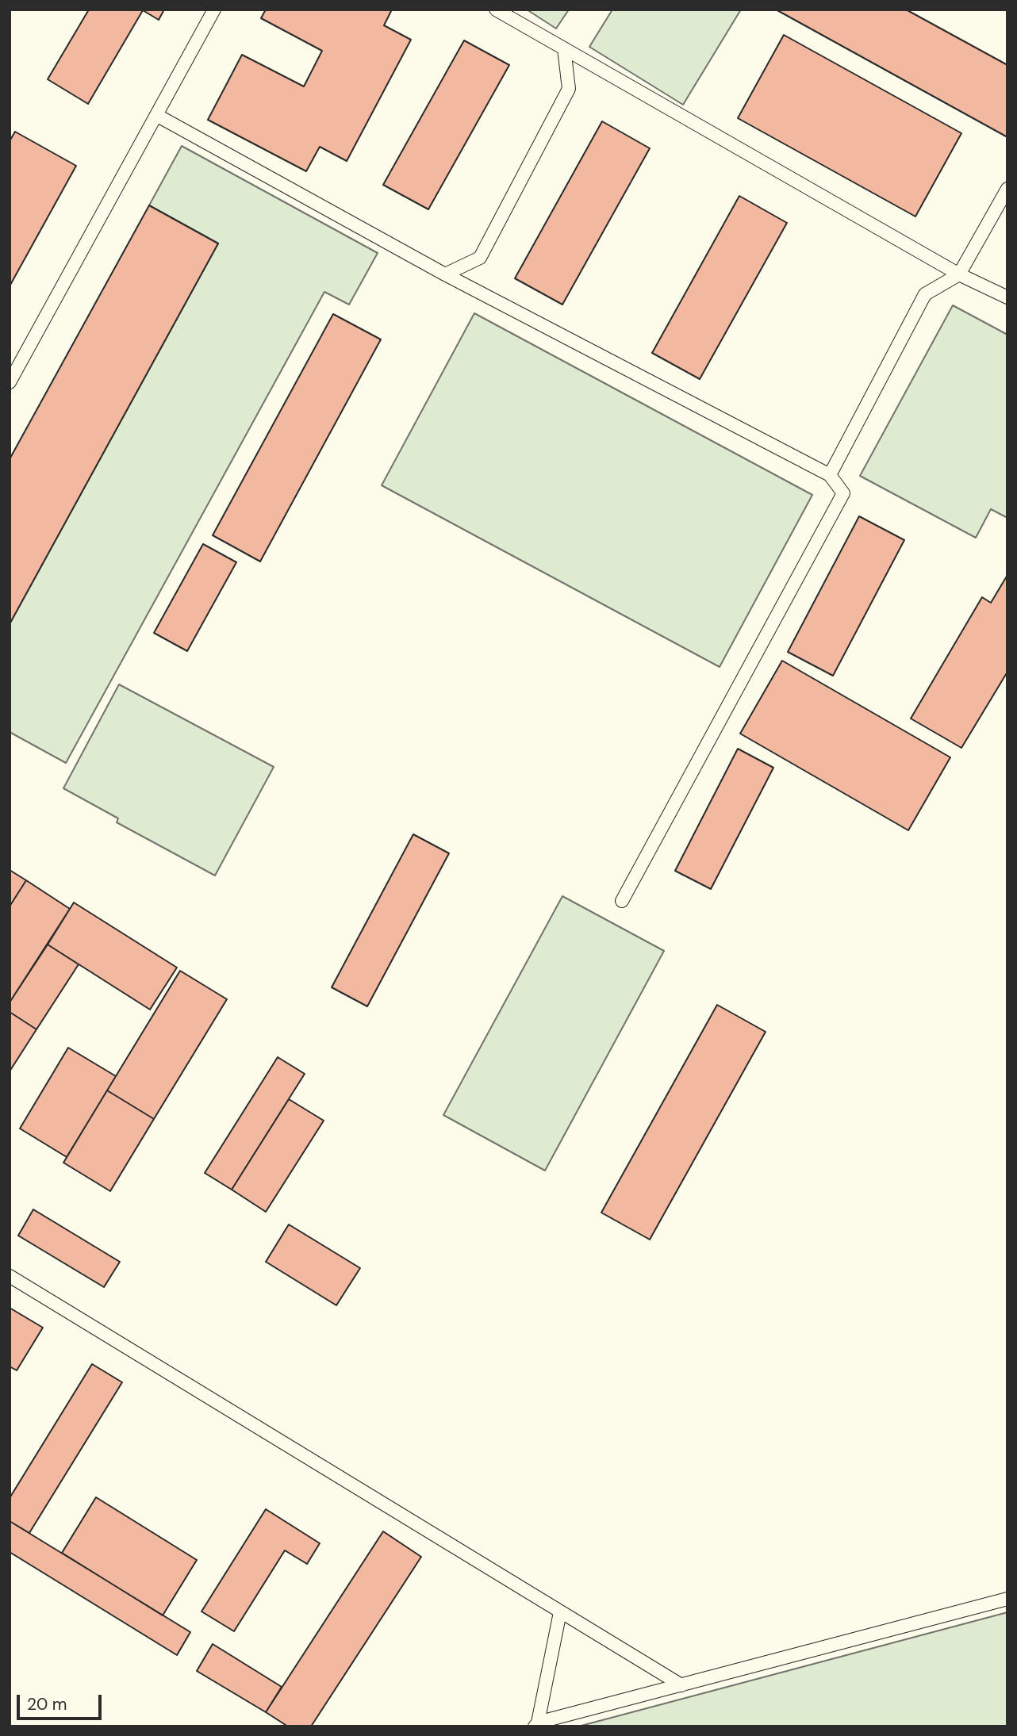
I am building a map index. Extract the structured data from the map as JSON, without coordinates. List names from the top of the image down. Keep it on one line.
{"scale_bar":"20 m"}
